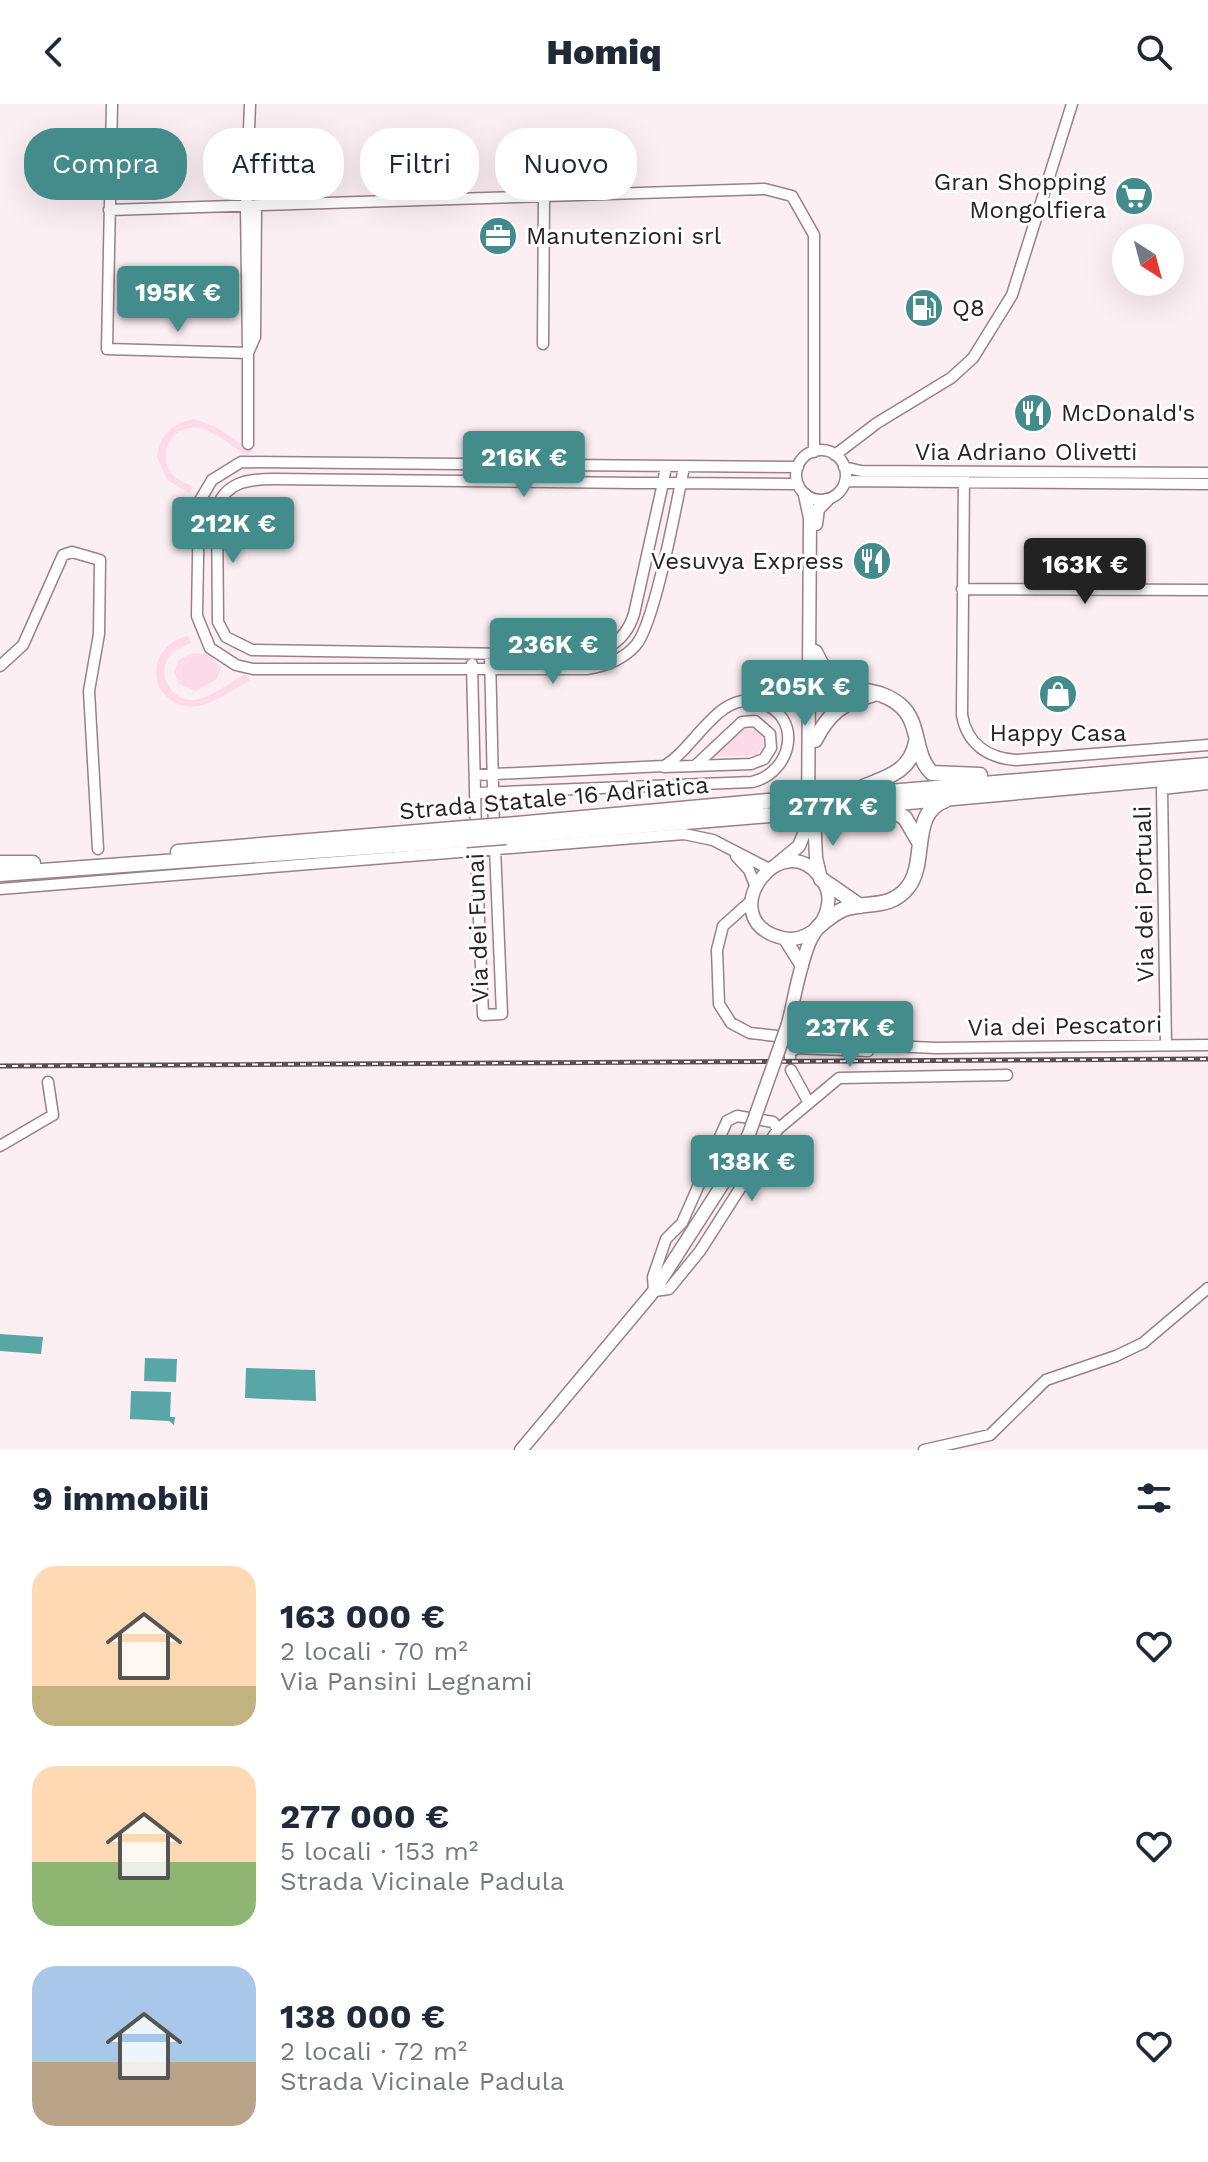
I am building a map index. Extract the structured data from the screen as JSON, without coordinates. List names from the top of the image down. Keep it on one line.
{"streets":{"highway":["Strada Statale 16 Adriatica"],"street":["Via Adriano Olivetti","Via dei Portuali","Via dei Funai","Via dei Pescatori"]},"crossings":[["Via dei Portuali","Via dei Pescatori"]],"places":{"supermarket":["Gran Shopping Mongolfiera"],"office":["Manutenzioni srl"],"fuel station":["Q8"],"restaurant":["McDonald's","Vesuvya Express"],"shop":["Happy Casa"]},"north":"bottom right","page":{"header":"Homiq","chip":["Compra","Affitta","Filtri","Nuovo"],"price":["195K €","216K €","212K €","163K €","236K €","205K €","277K €","237K €","138K €"],"heading":"9 immobili","list":[{"name":"163 000 €","note":"2 locali · 70 m² · Via Pansini Legnami"},{"name":"277 000 €","note":"5 locali · 153 m² · Strada Vicinale Padula"},{"name":"138 000 €","note":"2 locali · 72 m² · Strada Vicinale Padula"}]}}
